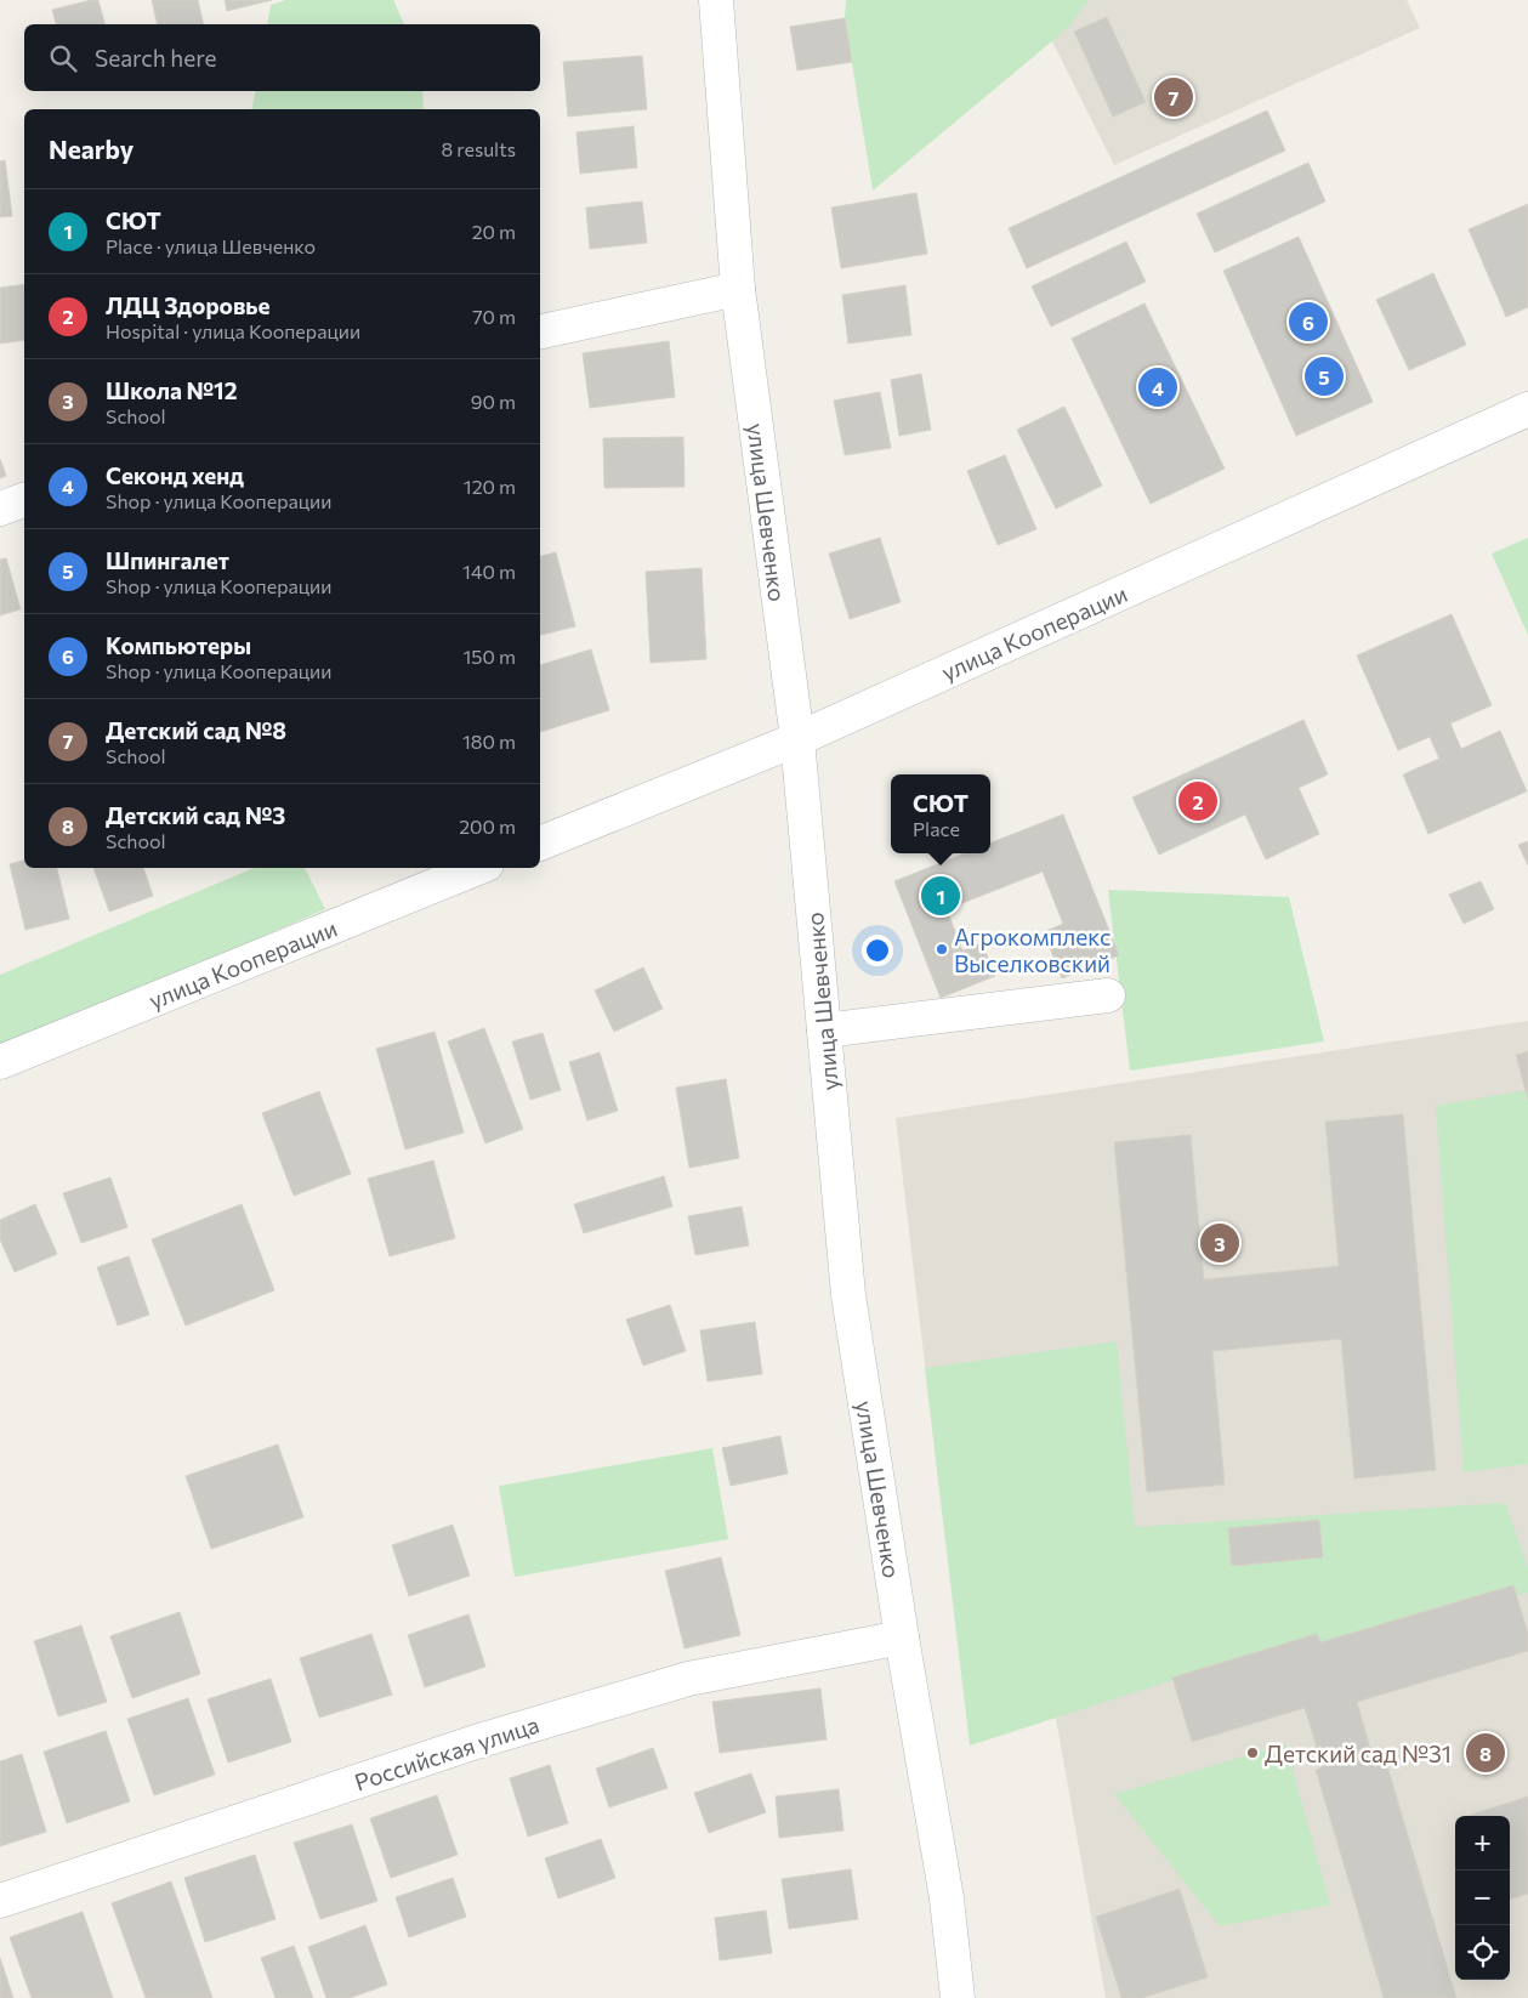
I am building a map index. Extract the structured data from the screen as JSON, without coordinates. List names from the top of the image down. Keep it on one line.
{"streets":{"street":["улица Шевченко","улица Кооперации","Российская улица"]},"crossings":[["улица Шевченко","улица Кооперации"],["улица Шевченко","Российская улица"]],"places":["Агрокомплекс Выселковский","Детский сад №31"],"page":{"search":"Search here","pins":["7","6","5","4","2","1","3","8"],"heading":["Nearby","8 results"],"list":[{"mark":"1","name":"СЮТ","note":"Place · улица Шевченко","value":"20 m"},{"mark":"2","name":"ЛДЦ Здоровье","note":"Hospital · улица Кооперации","value":"70 m"},{"mark":"3","name":"Школа №12","note":"School","value":"90 m"},{"mark":"4","name":"Секонд хенд","note":"Shop · улица Кооперации","value":"120 m"},{"mark":"5","name":"Шпингалет","note":"Shop · улица Кооперации","value":"140 m"},{"mark":"6","name":"Компьютеры","note":"Shop · улица Кооперации","value":"150 m"},{"mark":"7","name":"Детский сад №8","note":"School","value":"180 m"},{"mark":"8","name":"Детский сад №3","note":"School","value":"200 m"}],"popup":["СЮТ","Place"],"map_buttons":["+","−"]}}
